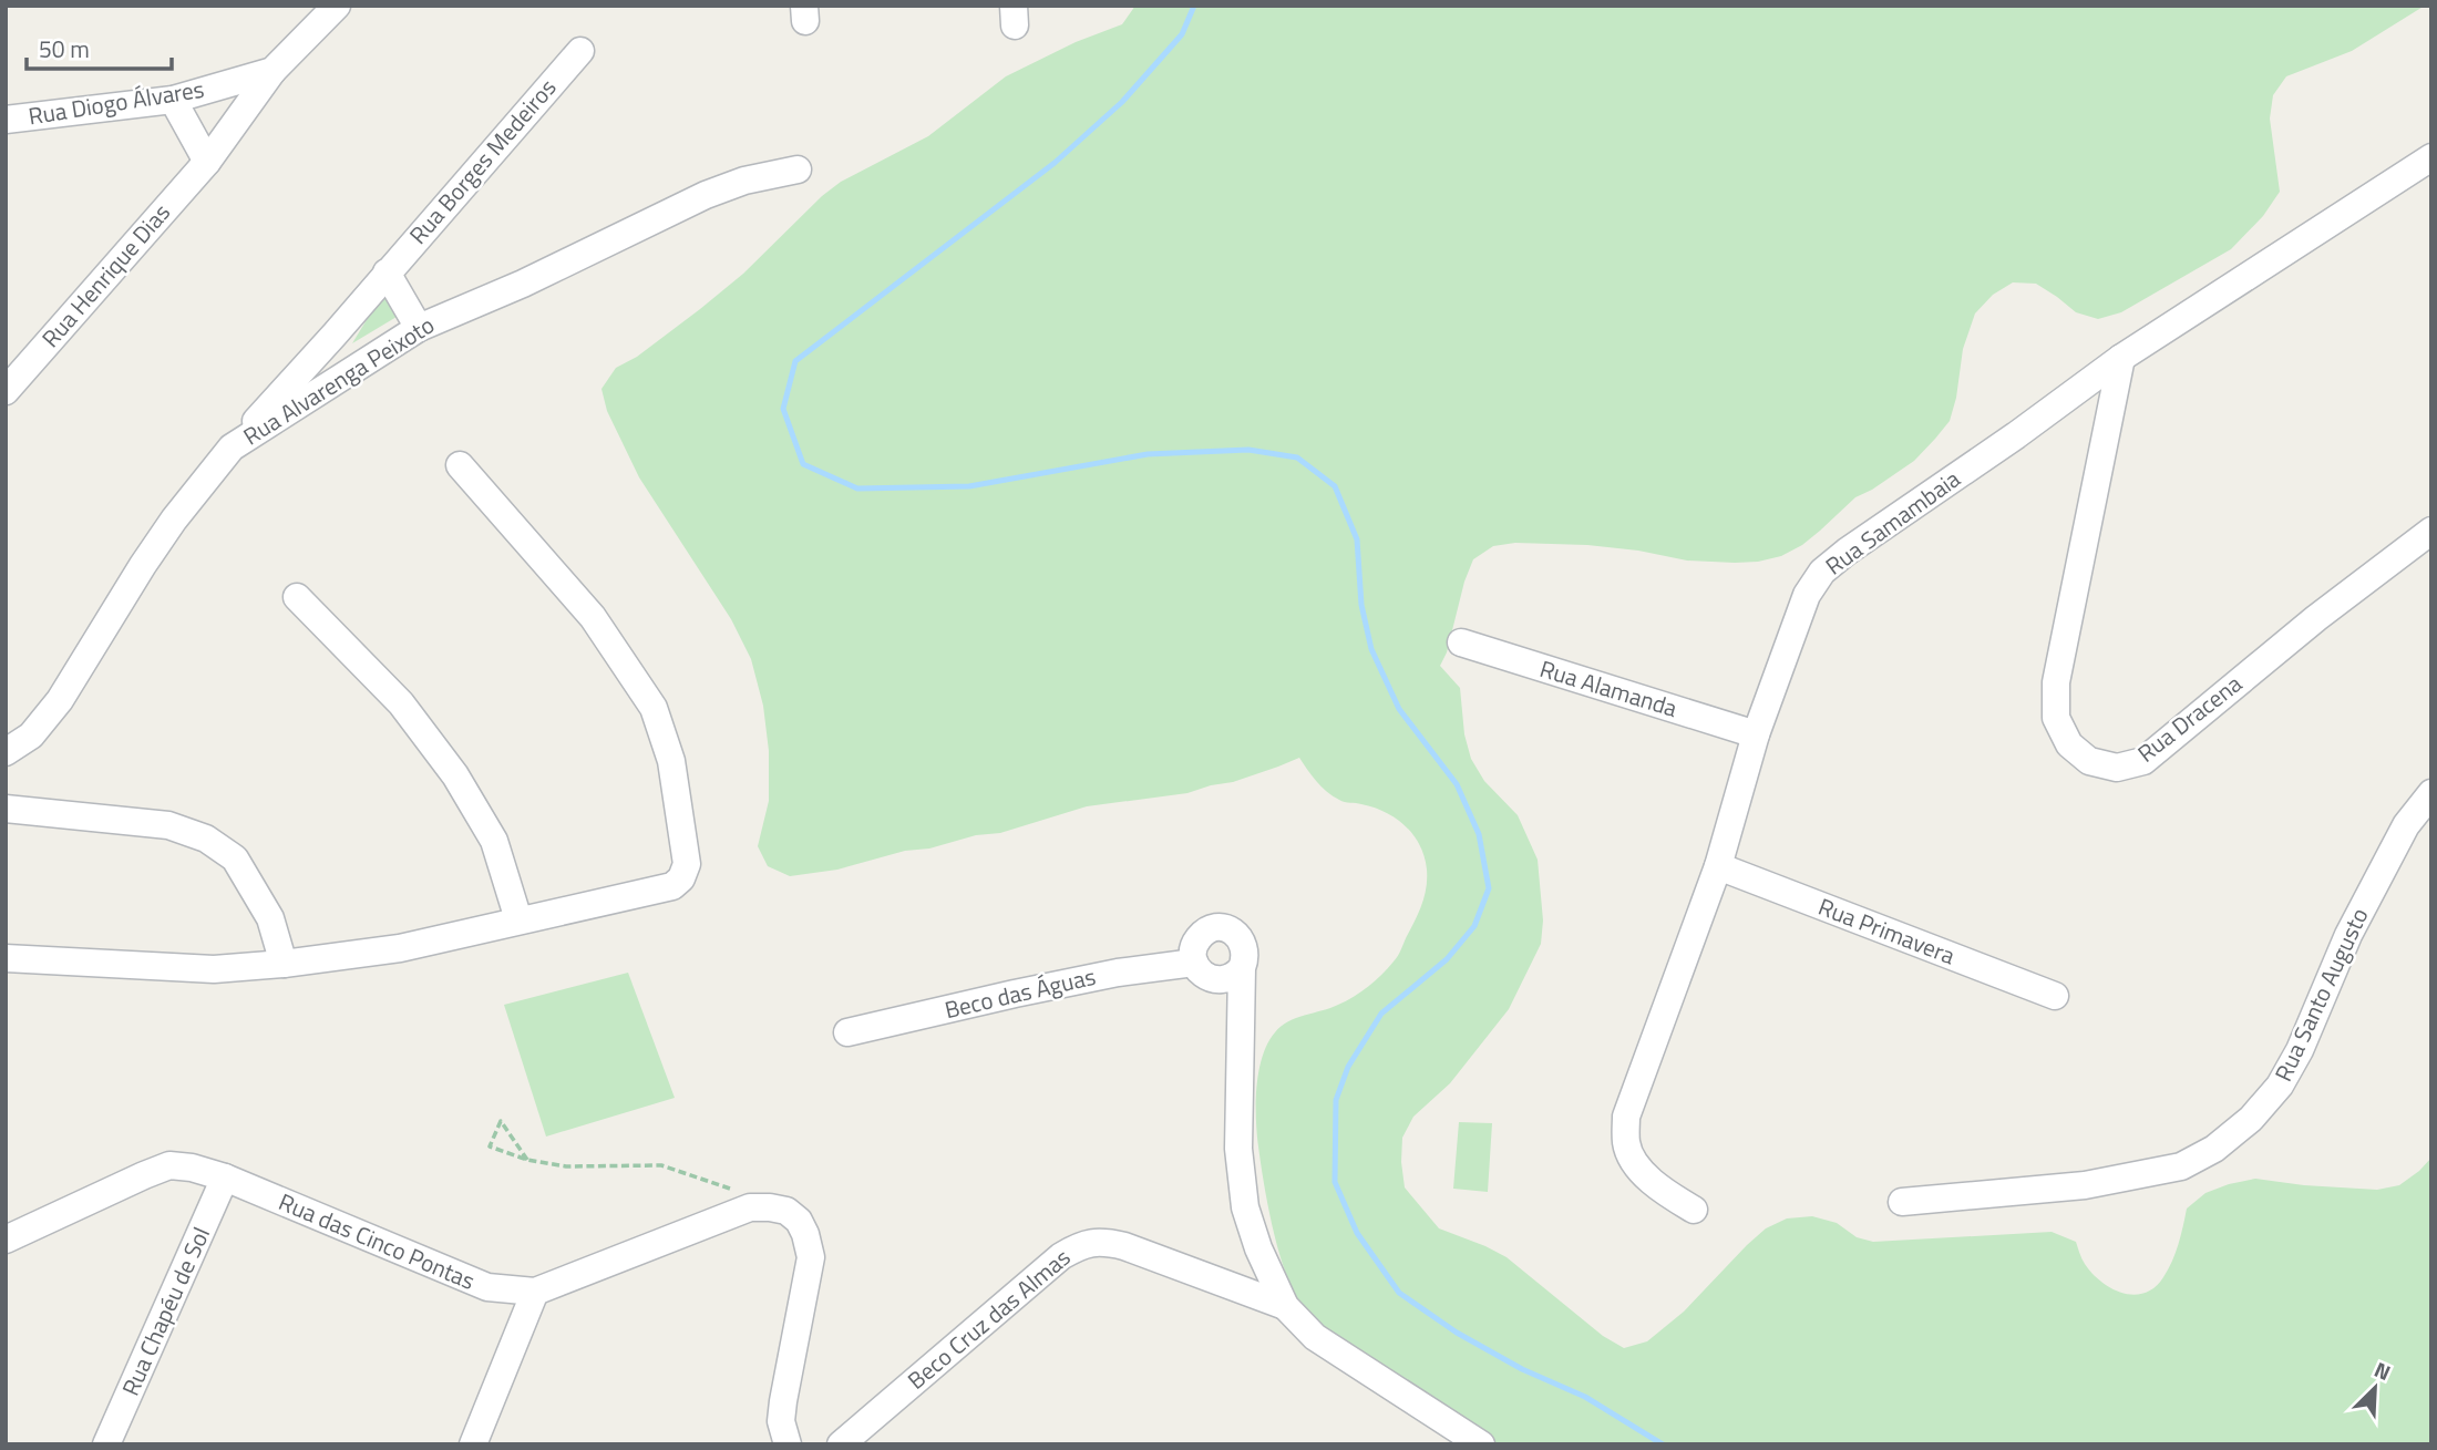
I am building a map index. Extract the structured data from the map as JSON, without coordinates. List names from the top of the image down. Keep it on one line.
{"streets":{"street":["Rua Diogo Álvares","Rua Borges Medeiros","Rua Henrique Dias","Rua Alvarenga Peixoto","Rua Samambaia","Rua Alamanda","Rua Dracena","Rua Primavera","Beco das Águas","Rua Santo Augusto","Rua das Cinco Pontas","Rua Chapéu de Sol","Beco Cruz das Almas"]},"crossings":[["Rua Diogo Álvares","Rua Henrique Dias"],["Rua Borges Medeiros","Rua Alvarenga Peixoto"],["Rua Samambaia","Rua Alamanda"],["Rua Samambaia","Rua Dracena"],["Rua Samambaia","Rua Primavera"],["Rua das Cinco Pontas","Rua Chapéu de Sol"]],"scale_bar":"50 m","north":"top right"}
